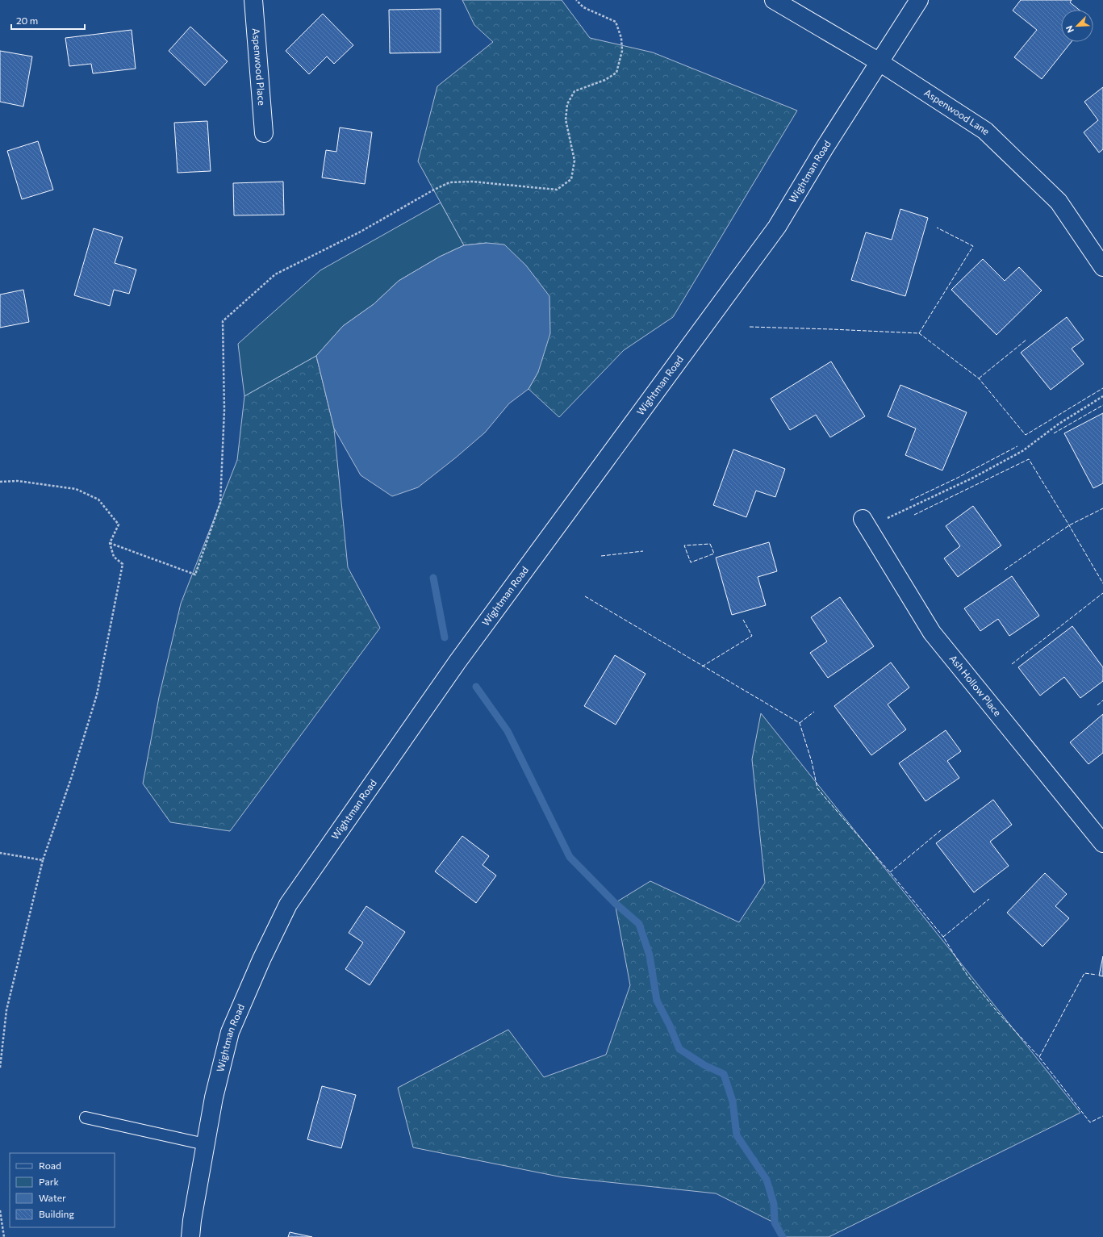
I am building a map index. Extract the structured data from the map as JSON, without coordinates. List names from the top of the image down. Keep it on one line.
{"streets":{"main road":["Aspenwood Place","Aspenwood Lane","Wightman Road","Ash Hollow Place"]},"crossings":[["Aspenwood Lane","Wightman Road"]],"legend":["Road","Park","Water","Building"],"scale_bar":"20 m","north":"bottom left"}
